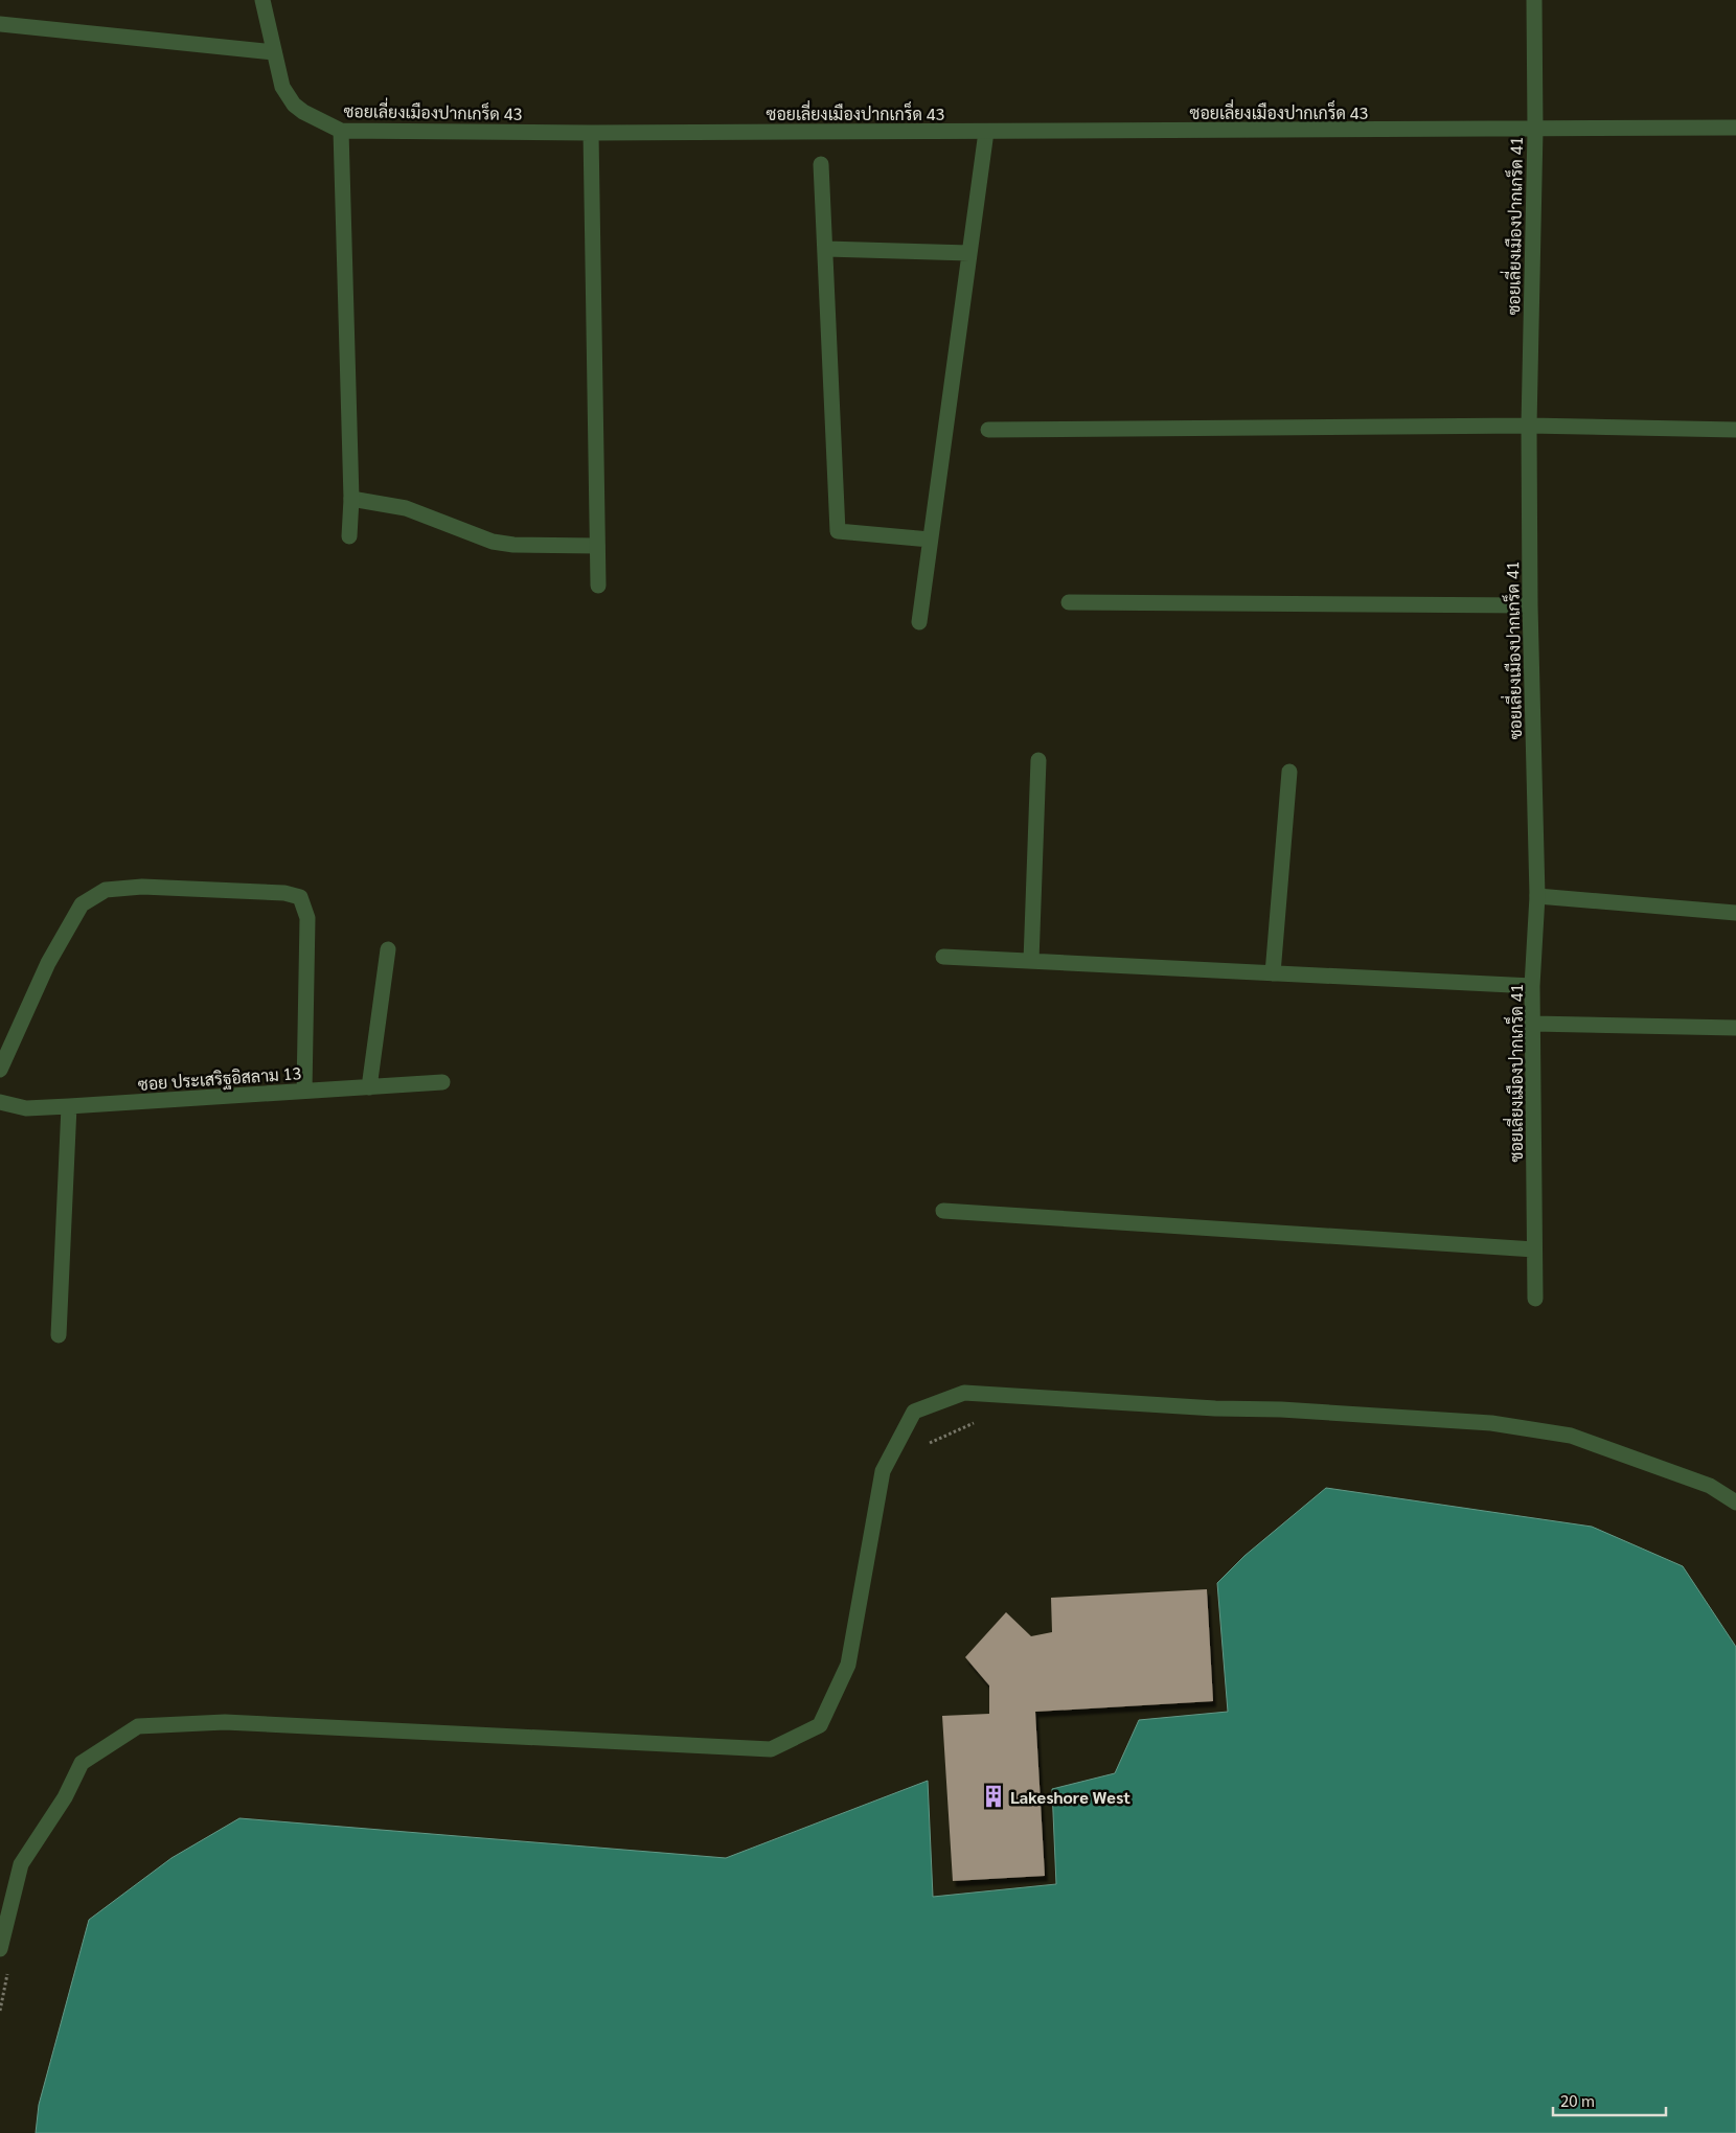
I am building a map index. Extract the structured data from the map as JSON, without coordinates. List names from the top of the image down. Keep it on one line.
{"streets":{"street":["ซอยเลี่ยงเมืองปากเกร็ด 43","ซอยเลี่ยงเมืองปากเกร็ด 41","ซอย ประเสริฐอิสลาม 13"]},"crossings":[["ซอยเลี่ยงเมืองปากเกร็ด 43","ซอยเลี่ยงเมืองปากเกร็ด 41"]],"places":{"building":["Lakeshore West"]},"scale_bar":"20 m"}
